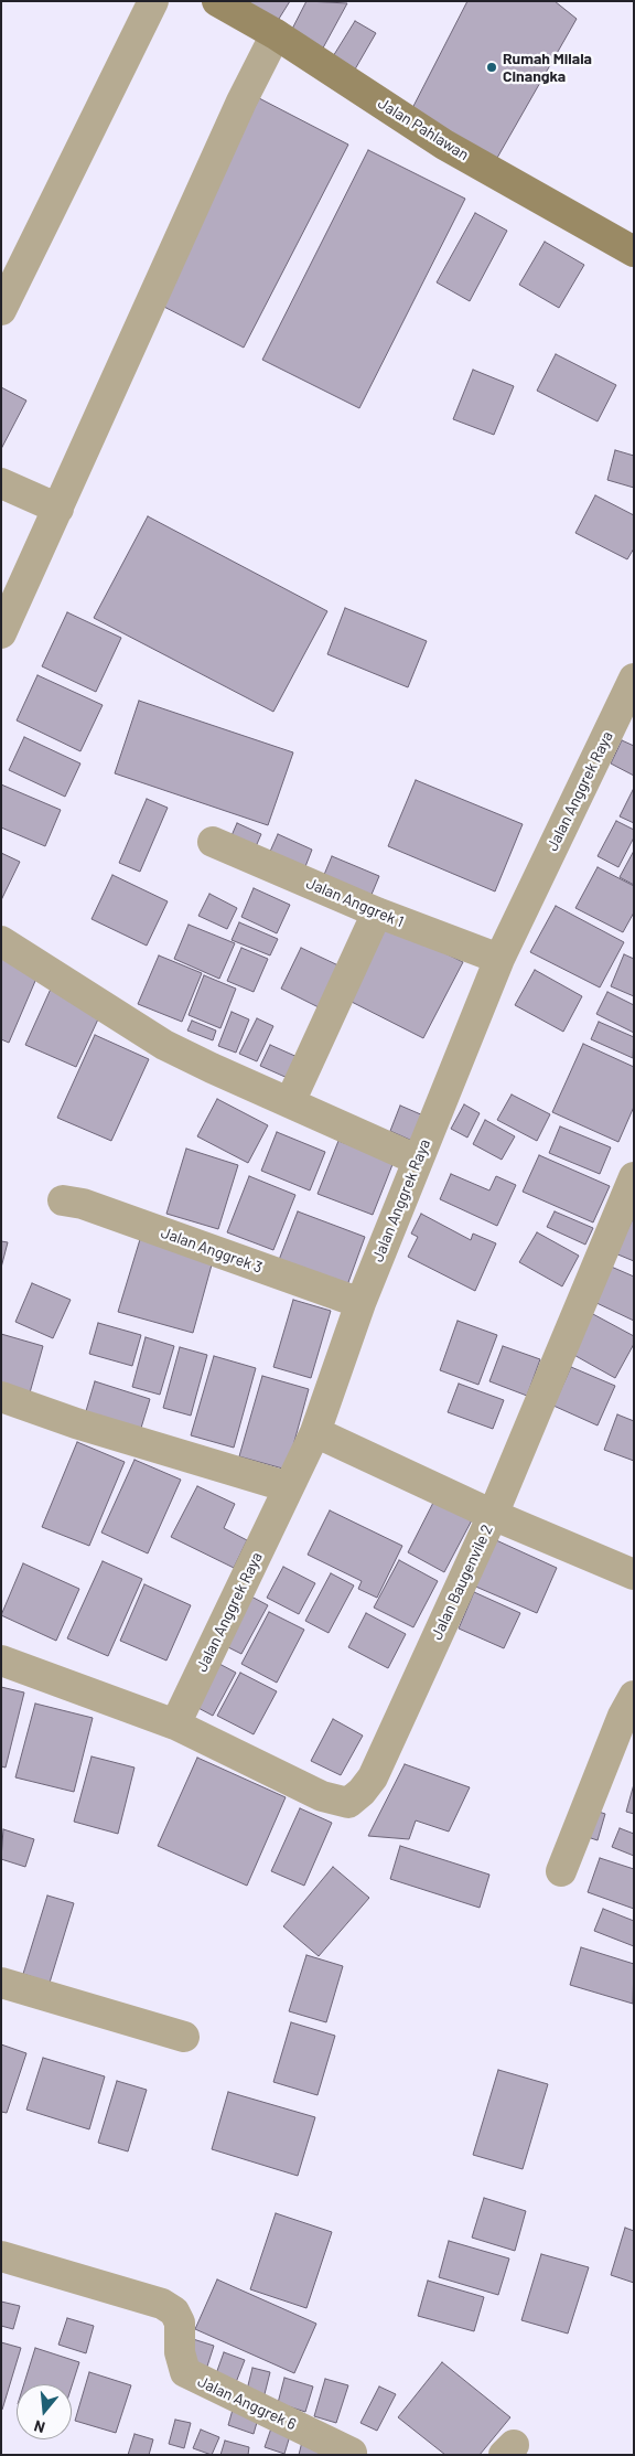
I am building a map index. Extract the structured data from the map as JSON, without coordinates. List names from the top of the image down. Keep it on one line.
{"streets":{"street":["Jalan Pahlawan","Jalan Anggrek Raya","Jalan Anggrek 1","Jalan Anggrek 3","Jalan Baugenvile 2","Jalan Anggrek 6"]},"crossings":[["Jalan Anggrek Raya","Jalan Anggrek 1"],["Jalan Anggrek Raya","Jalan Anggrek 3"],["Jalan Anggrek Raya","Jalan Baugenvile 2"]],"places":["Rumah Milala Cinangka"],"north":"bottom"}
